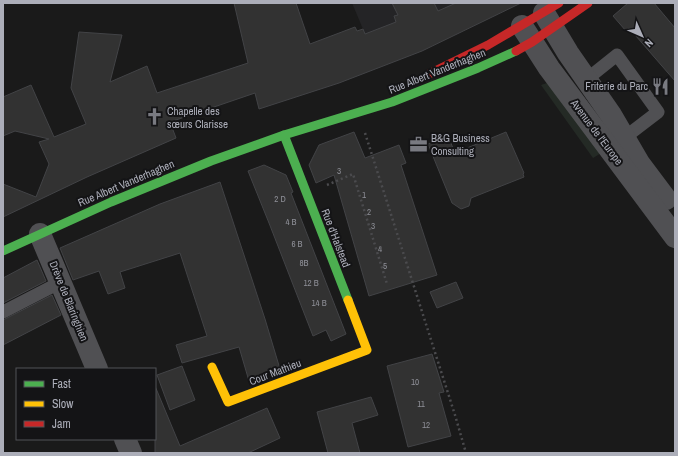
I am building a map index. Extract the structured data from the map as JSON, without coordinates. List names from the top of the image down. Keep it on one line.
{"streets":{"main road":["Rue Albert Vanderhaghen","Rue d'Halstead","Cour Mathieu"],"street":["Avenue de l'Europe","Drève de Blaringhien"]},"crossings":[["Rue Albert Vanderhaghen","Avenue de l'Europe"],["Rue Albert Vanderhaghen","Rue d'Halstead"],["Rue Albert Vanderhaghen","Drève de Blaringhien"],["Rue d'Halstead","Cour Mathieu"]],"places":{"restaurant":["Friterie du Parc"],"church":["Chapelle des sœurs Clarisse"],"office":["B&G Business Consulting"]},"house_numbers":["3","1","2 D","2","4 B","3","6 B","4","8B","5","12 B","14 B","10","11","12"],"legend":["Fast","Slow","Jam"],"north":"bottom right"}
